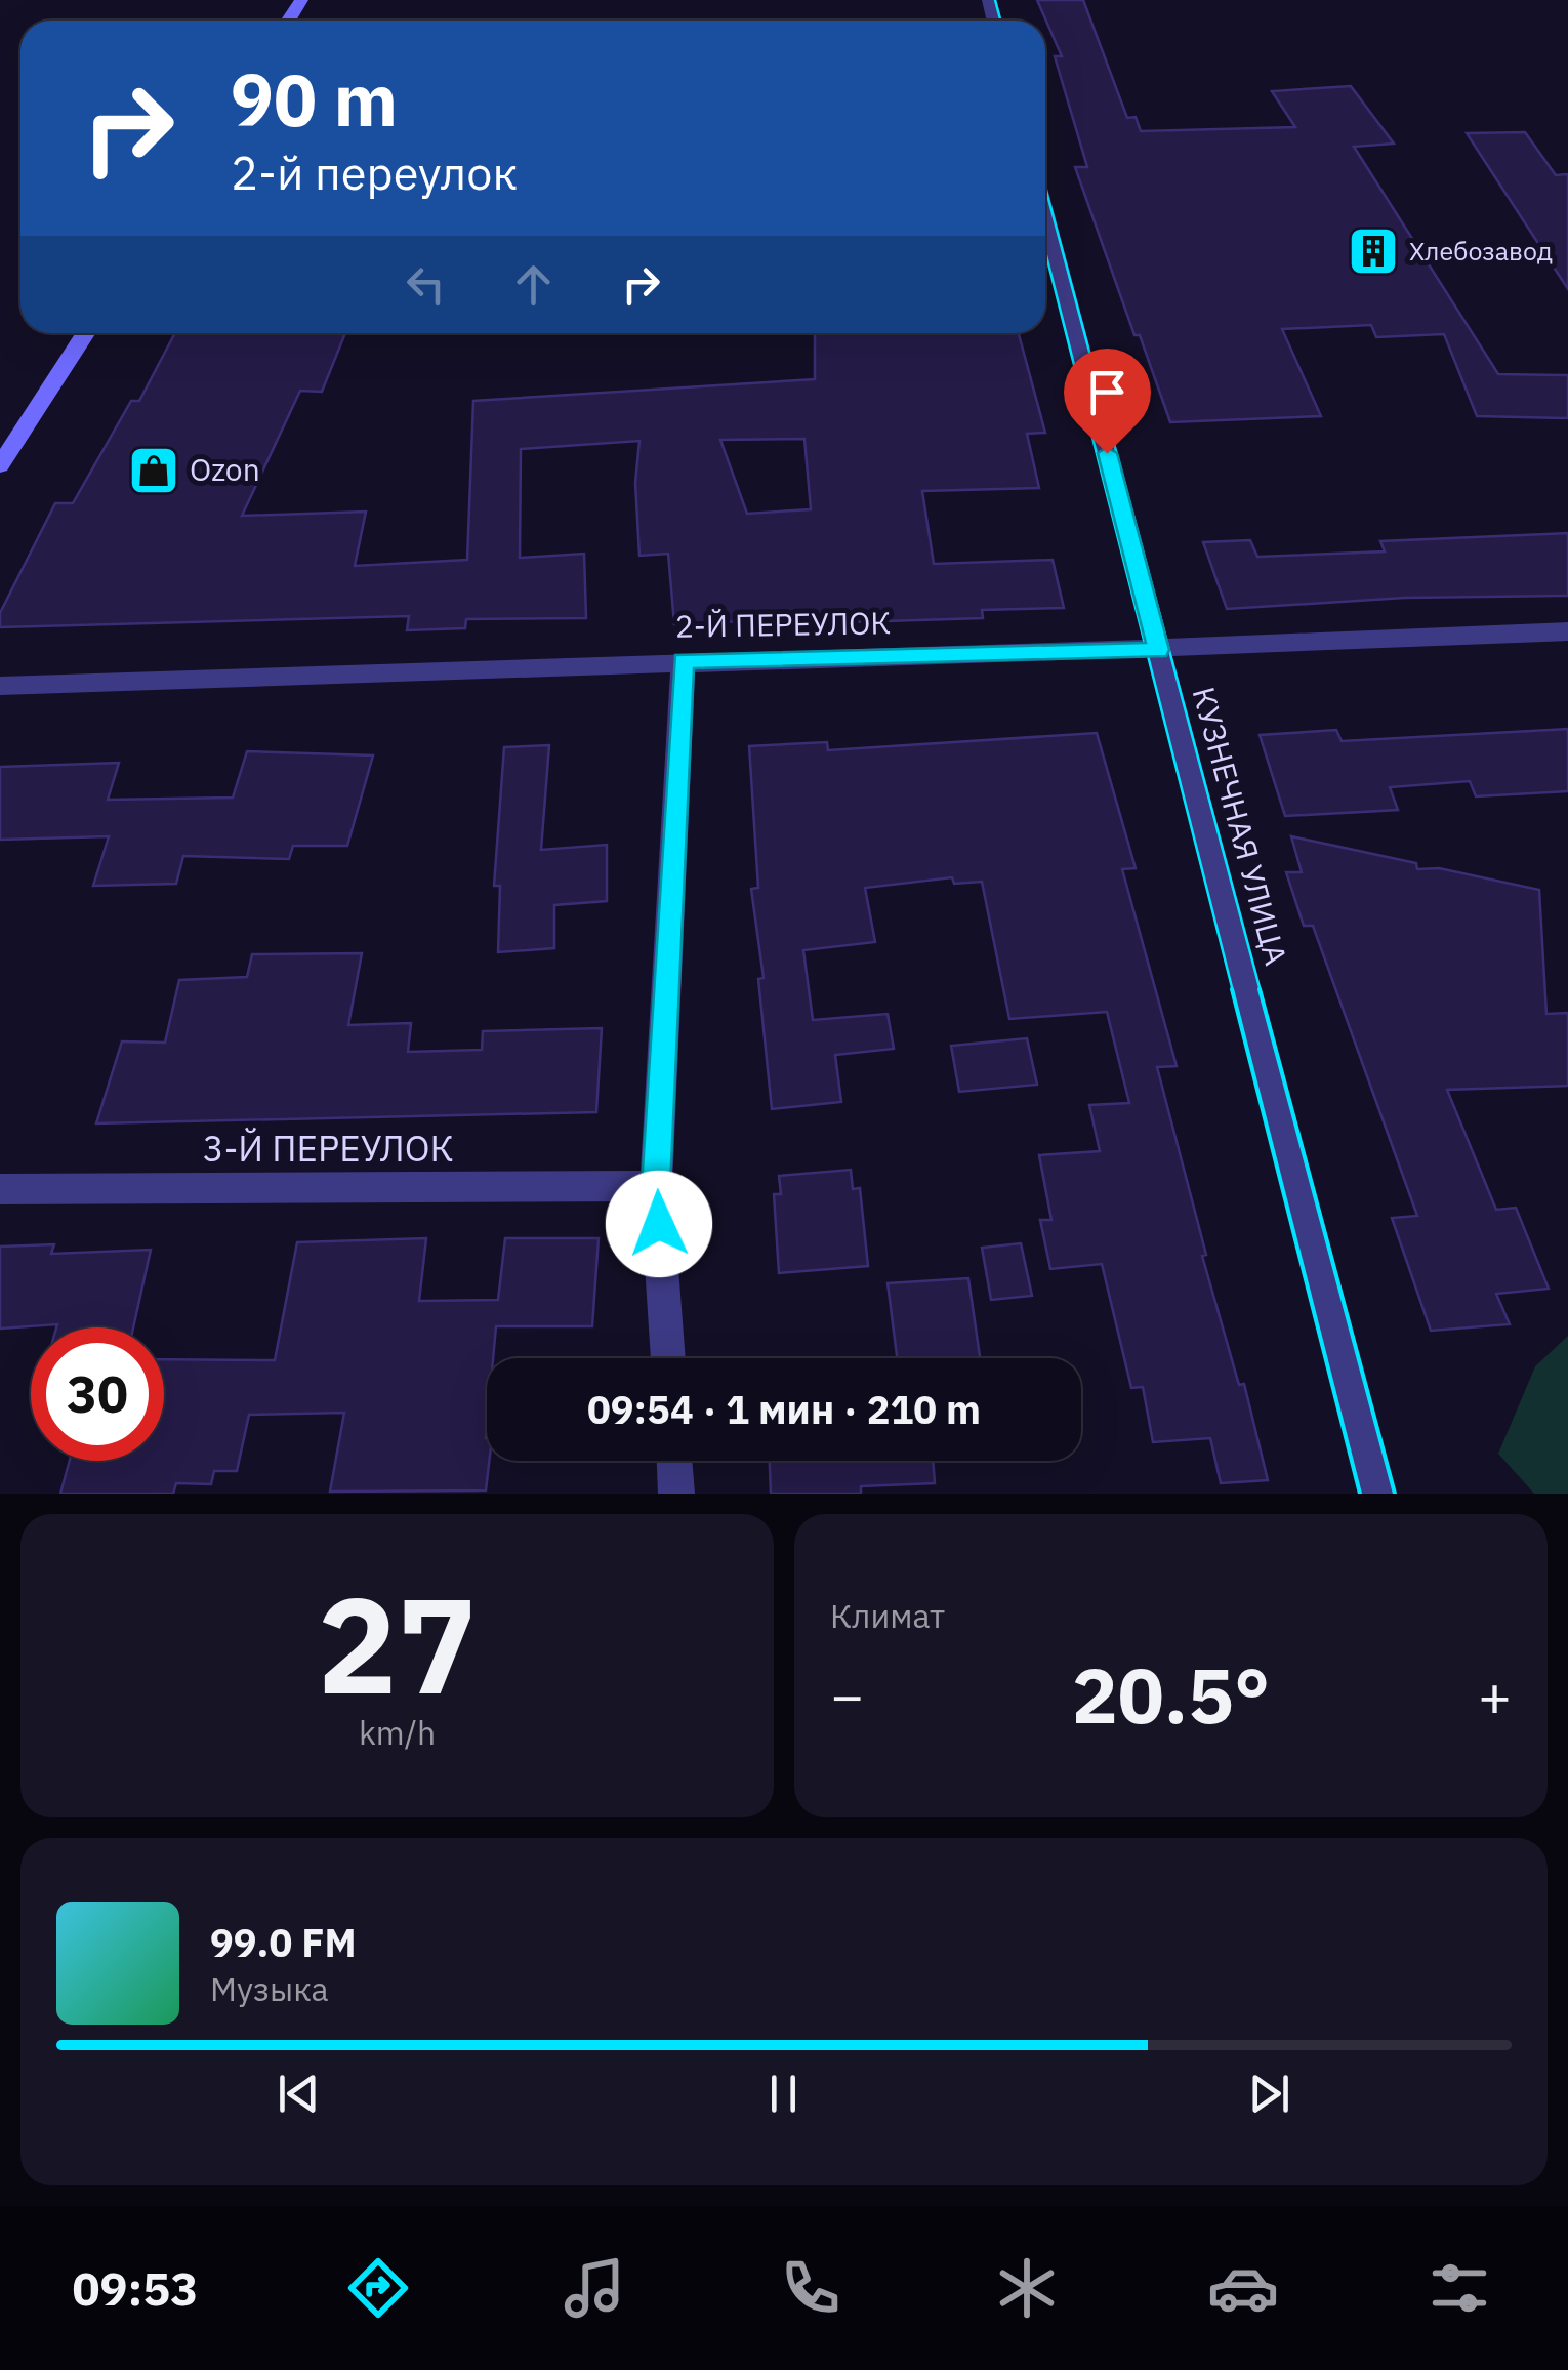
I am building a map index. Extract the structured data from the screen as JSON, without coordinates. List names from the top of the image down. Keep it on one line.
{"streets":{"street":["2-Й ПЕРЕУЛОК","КУЗНЕЧНАЯ УЛИЦА","3-Й ПЕРЕУЛОК"]},"crossings":[["2-Й ПЕРЕУЛОК","КУЗНЕЧНАЯ УЛИЦА"]],"places":{"building":["Хлебозавод"],"shop":["Ozon"]},"page":{"turn":["90 m","2-й переулок"],"limit":"30","trip":"09:54 · 1 мин · 210 m","tile":[["27","km/h"],"Климат"],"heat":["−","20.5°","+"],"song":["99.0 FM","Музыка"],"tabs":"09:53"}}
